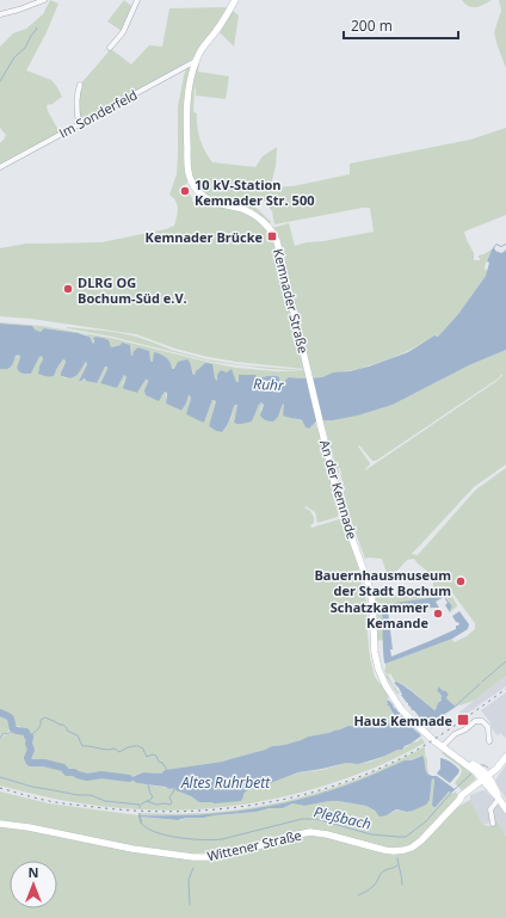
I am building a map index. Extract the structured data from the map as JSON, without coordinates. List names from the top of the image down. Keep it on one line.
{"streets":{"main road":["Kemnader Straße","An der Kemnade","Wittener Straße"],"street":["Im Sonderfeld"]},"crossings":[["Im Sonderfeld","Kemnader Straße"],["Kemnader Straße","An der Kemnade"],["An der Kemnade","Wittener Straße"]],"water":["Ruhr","Altes Ruhrbett","Pleßbach"],"places":{"other":["10 kV-Station Kemnader Str. 500","DLRG OG Bochum-Süd e.V.","Bauernhausmuseum der Stadt Bochum","Schatzkammer Kemande"],"transit":["Kemnader Brücke","Haus Kemnade"]},"scale_bar":"200 m","north":"top"}
